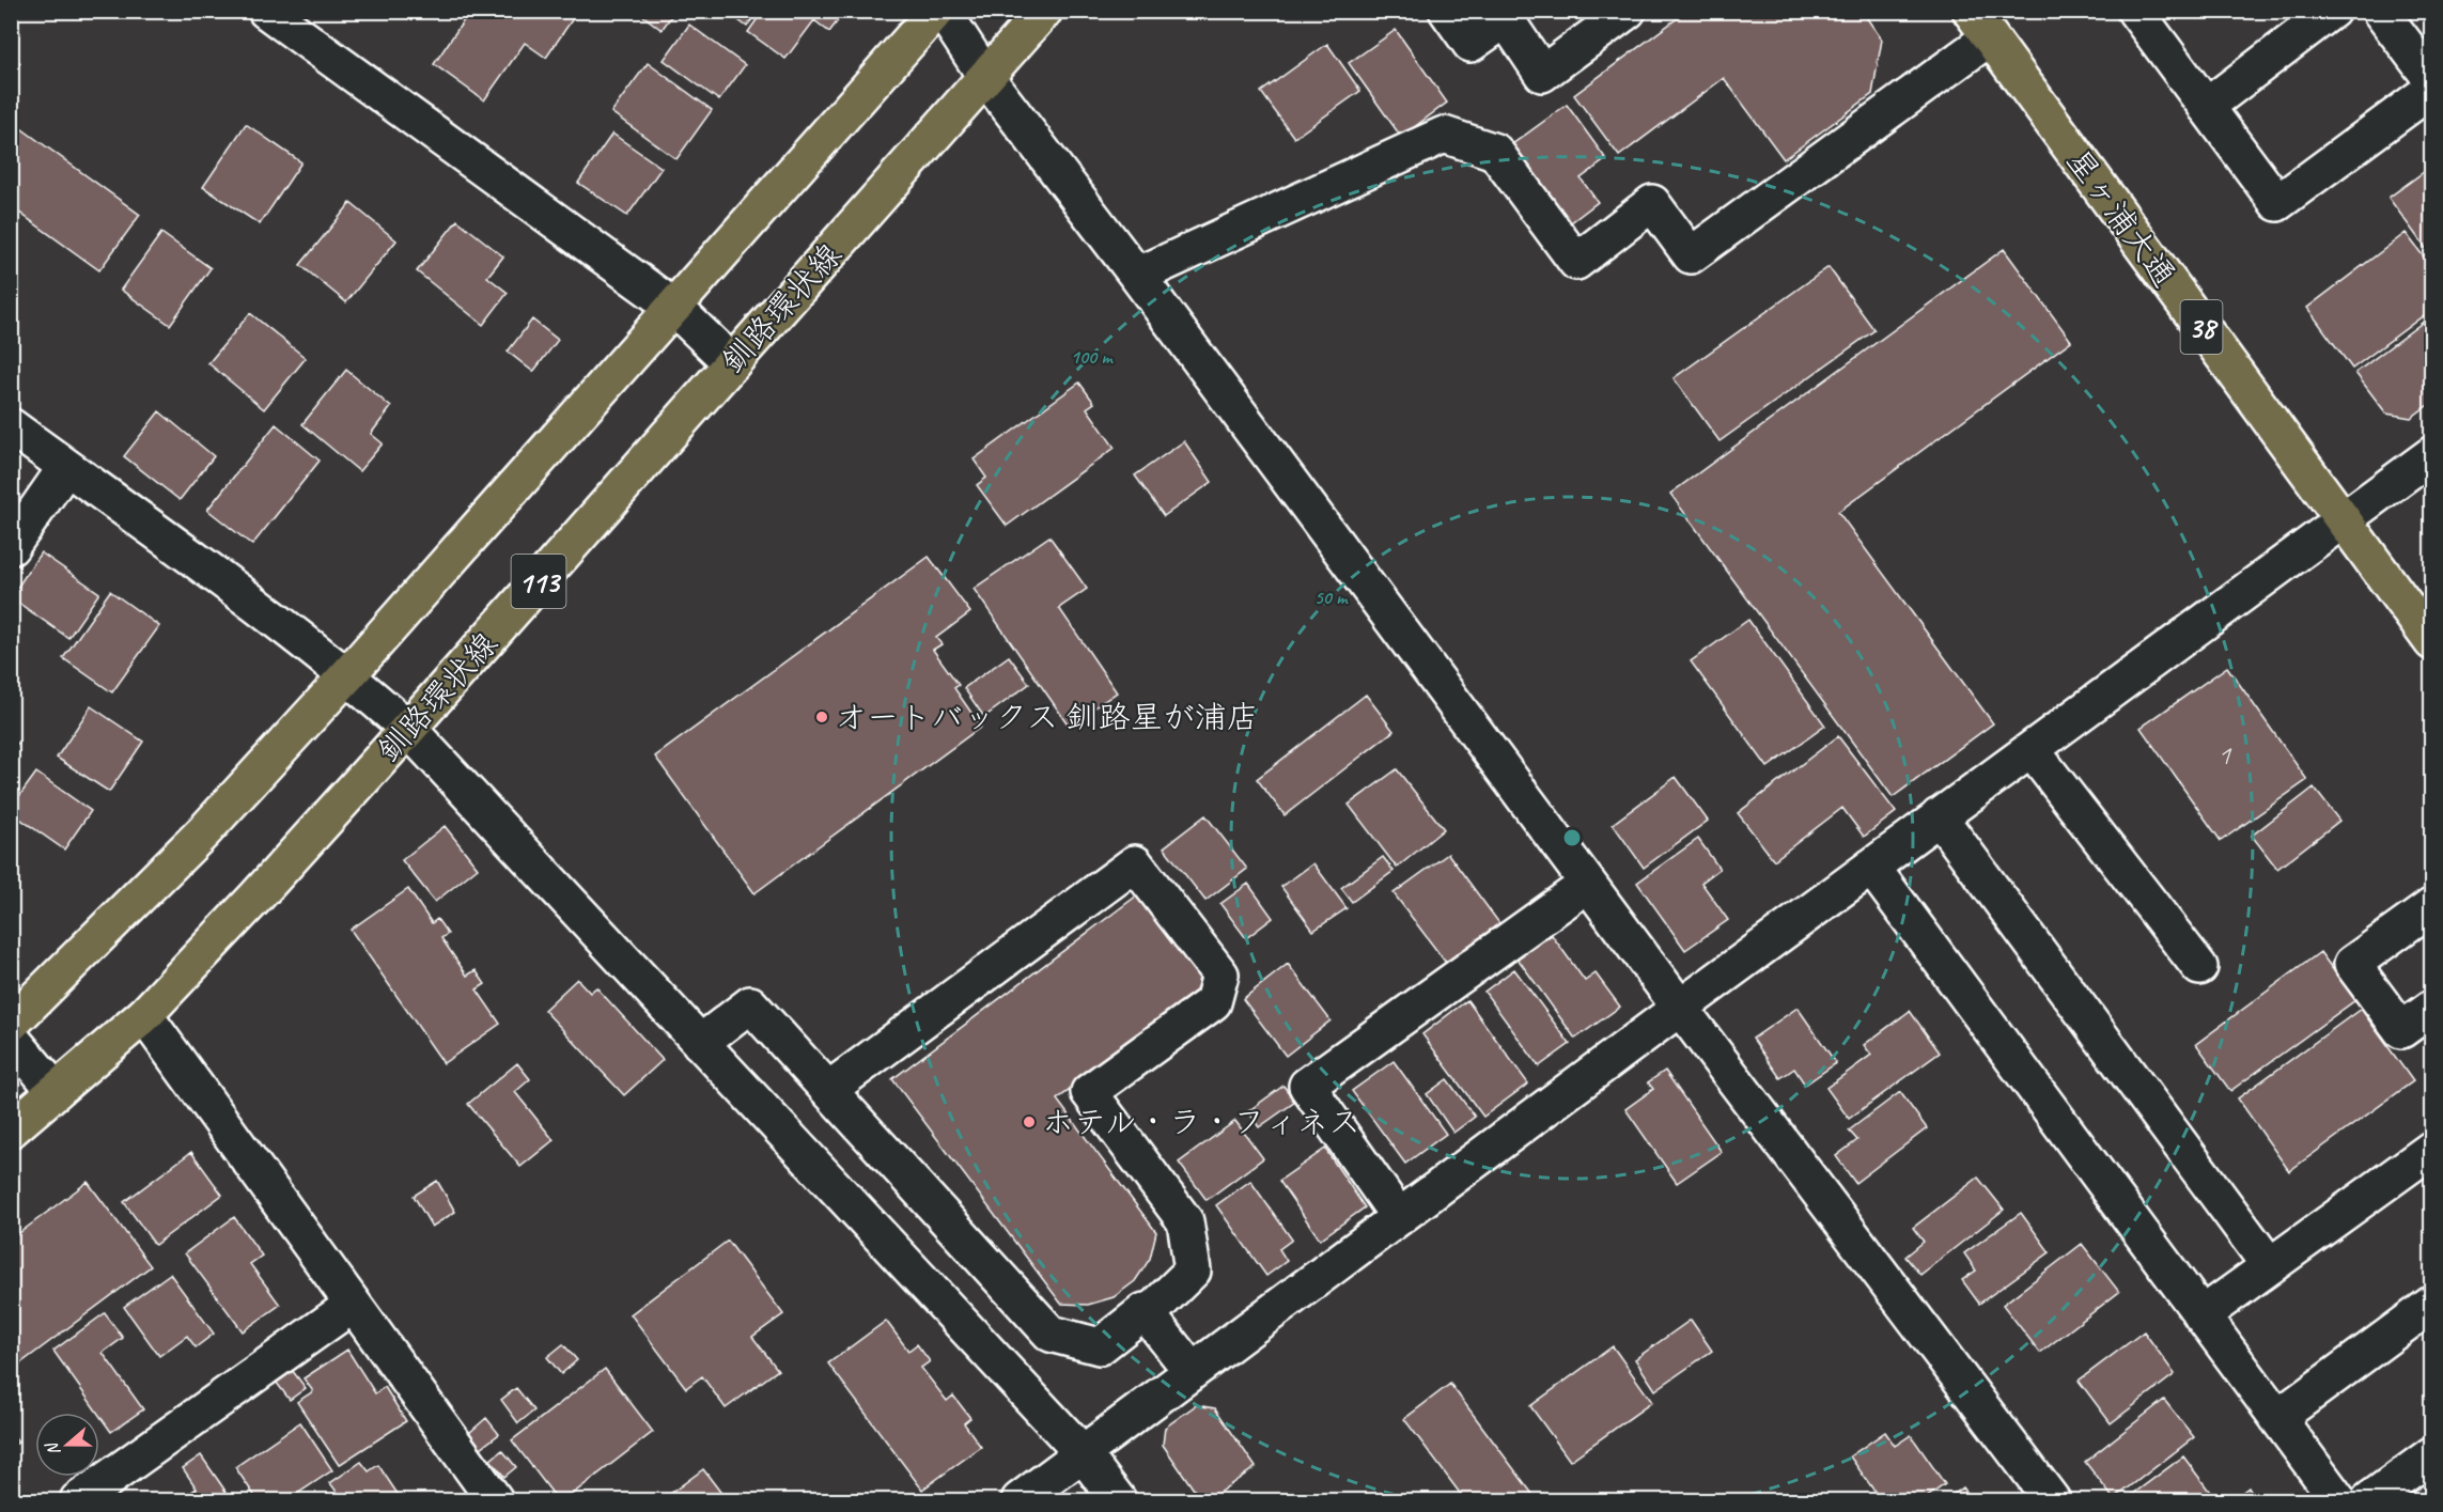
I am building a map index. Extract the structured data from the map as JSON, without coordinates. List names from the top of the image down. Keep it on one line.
{"streets":{"main road":["星ヶ浦大通","釧路環状線","38","113"]},"places":["オートバックス 釧路星が浦店","ホテル・ラ・フィネス"],"house_numbers":["1"],"north":"left","rings":["100 m","50 m"]}
